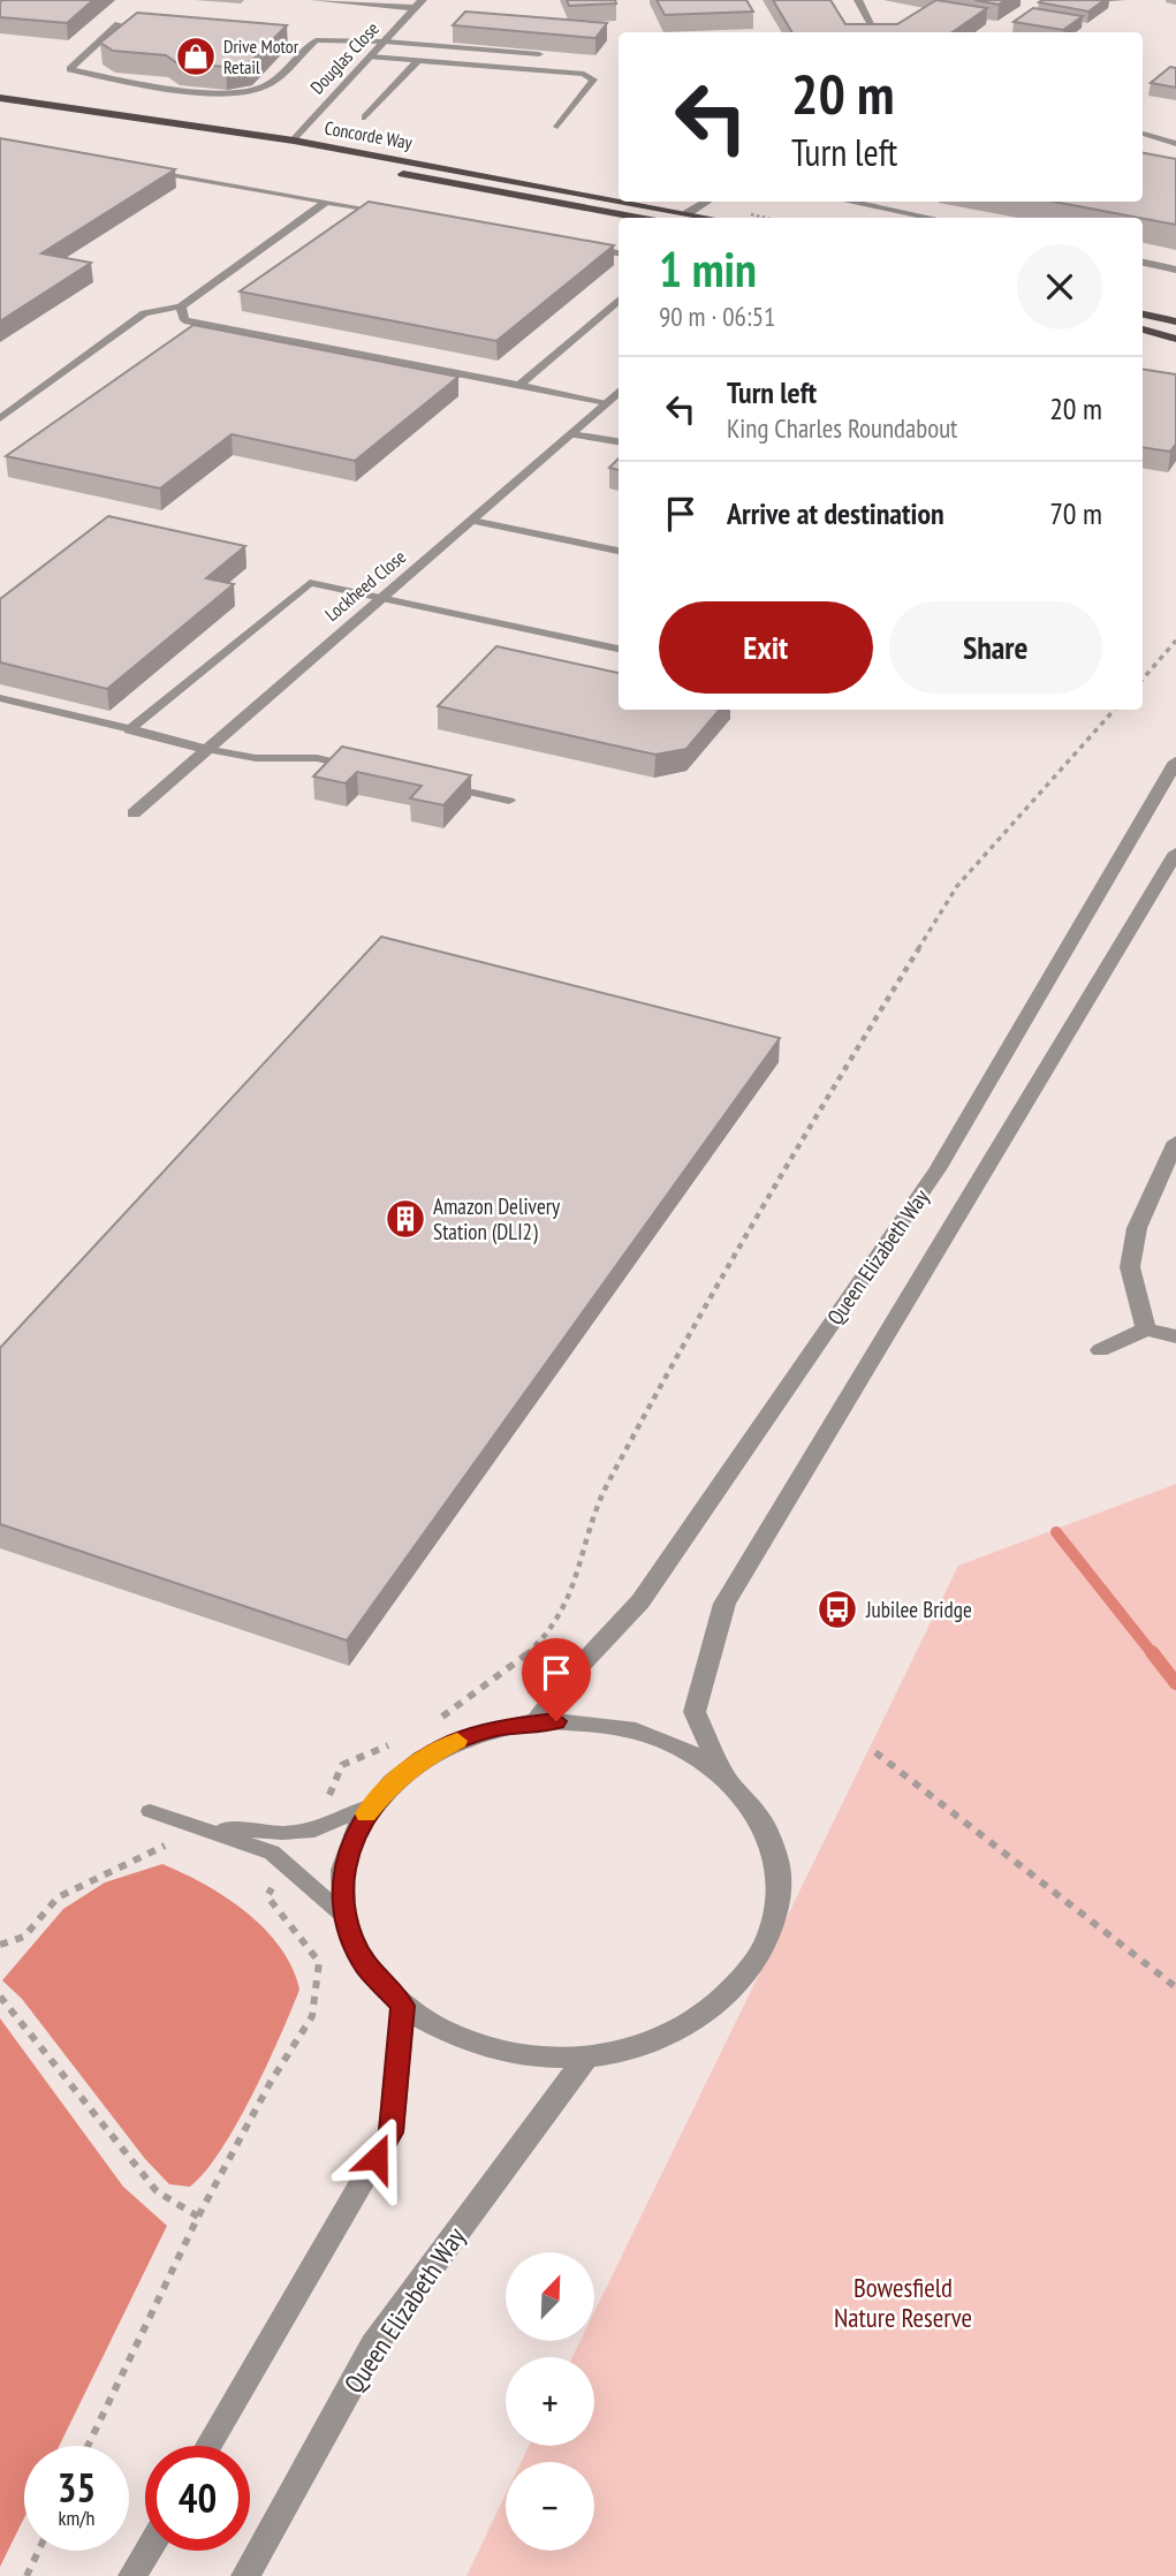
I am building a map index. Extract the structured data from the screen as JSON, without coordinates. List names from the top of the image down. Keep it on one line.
{"streets":{"main road":["Concorde Way"],"street":["Douglas Close","Lockheed Close","Queen Elizabeth Way"]},"crossings":[["Douglas Close","Concorde Way"]],"parks":["Bowesfield Nature Reserve"],"places":{"shop":["Drive Motor Retail"],"building":["Amazon Delivery Station (DLI2)"],"bus stop":["Jubilee Bridge"]},"north":"top right","page":{"turn":["20 m","Turn left"],"heading":["1 min","90 m · 06:51"],"list":[{"name":"Turn left","note":"King Charles Roundabout","value":"20 m"},{"name":"Arrive at destination","value":"70 m"}],"buttons":["Exit","Share"],"map_buttons":["+","−"],"speed":"35 km/h","limit":"40"}}
